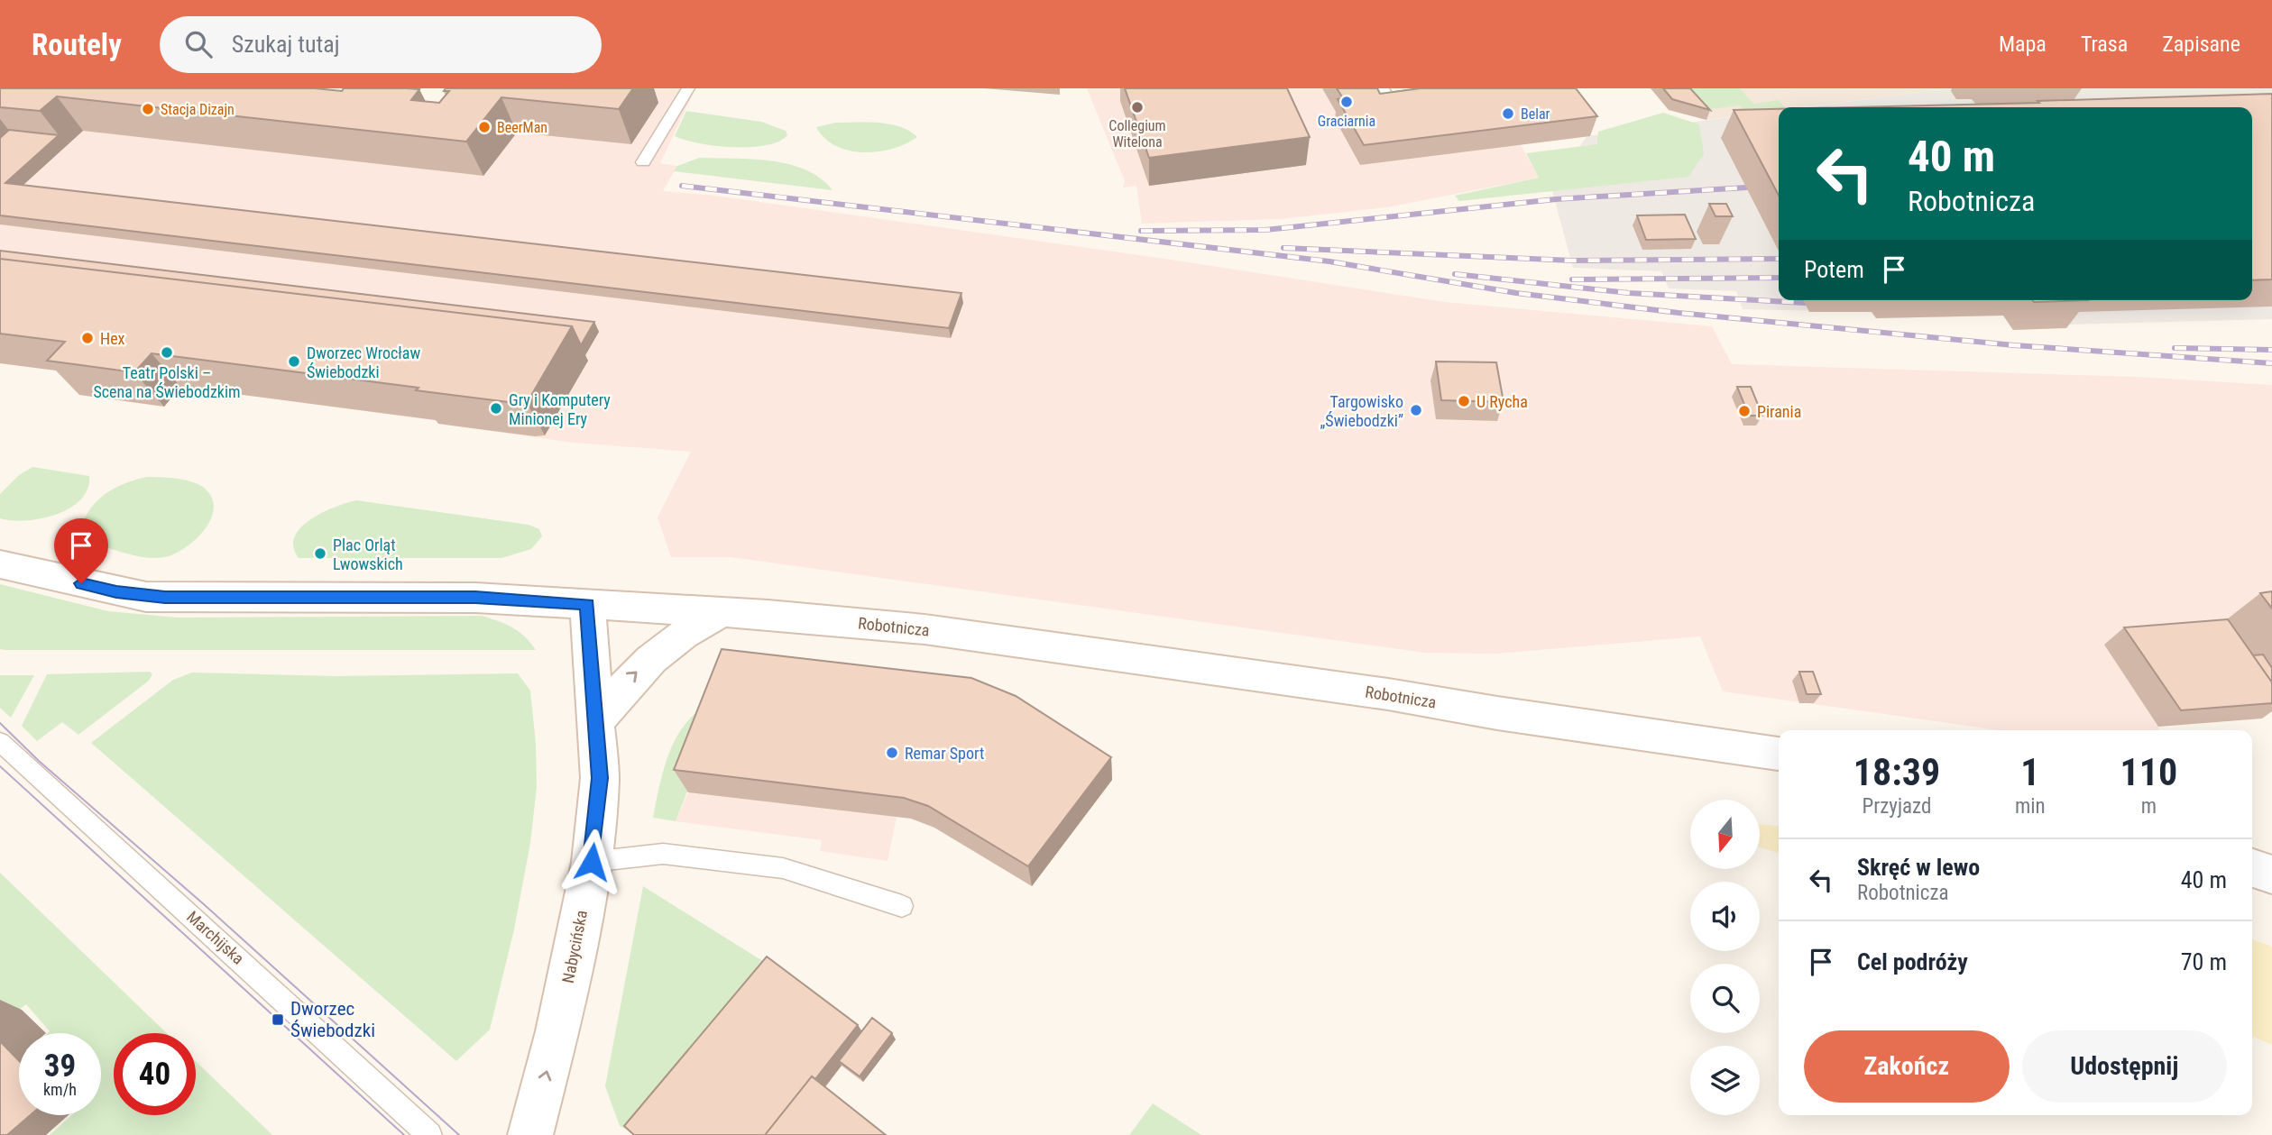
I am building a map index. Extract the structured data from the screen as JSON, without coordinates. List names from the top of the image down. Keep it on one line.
{"streets":{"street":["Robotnicza","Nabycińska"],"lane":["Marchijska"]},"crossings":[["Robotnicza","Nabycińska"]],"one_way":["Nabycińska"],"places":{"other":["Graciarnia","Collegium Witelona","Stacja Dizajn","Belar","BeerMan","Hex","Teatr Polski – Scena na Świebodzkim","Dworzec Wrocław Świebodzki","U Rycha","Gry i Komputery Minionej Ery","Targowisko „Świebodzki”","Pirania","Plac Orląt Lwowskich","Remar Sport"],"transit":["Dworzec Świebodzki"]},"north":"bottom","page":{"header":"Routely","search":"Szukaj tutaj","nav":["Mapa","Trasa","Zapisane"],"turn":["40 m","Robotnicza"],"then":"Potem","eta":["18:39","Przyjazd","1","min","110","m"],"list":[{"name":"Skręć w lewo","note":"Robotnicza","value":"40 m"},{"name":"Cel podróży","value":"70 m"}],"buttons":["Zakończ","Udostępnij"],"speed":"39 km/h","limit":"40"}}
